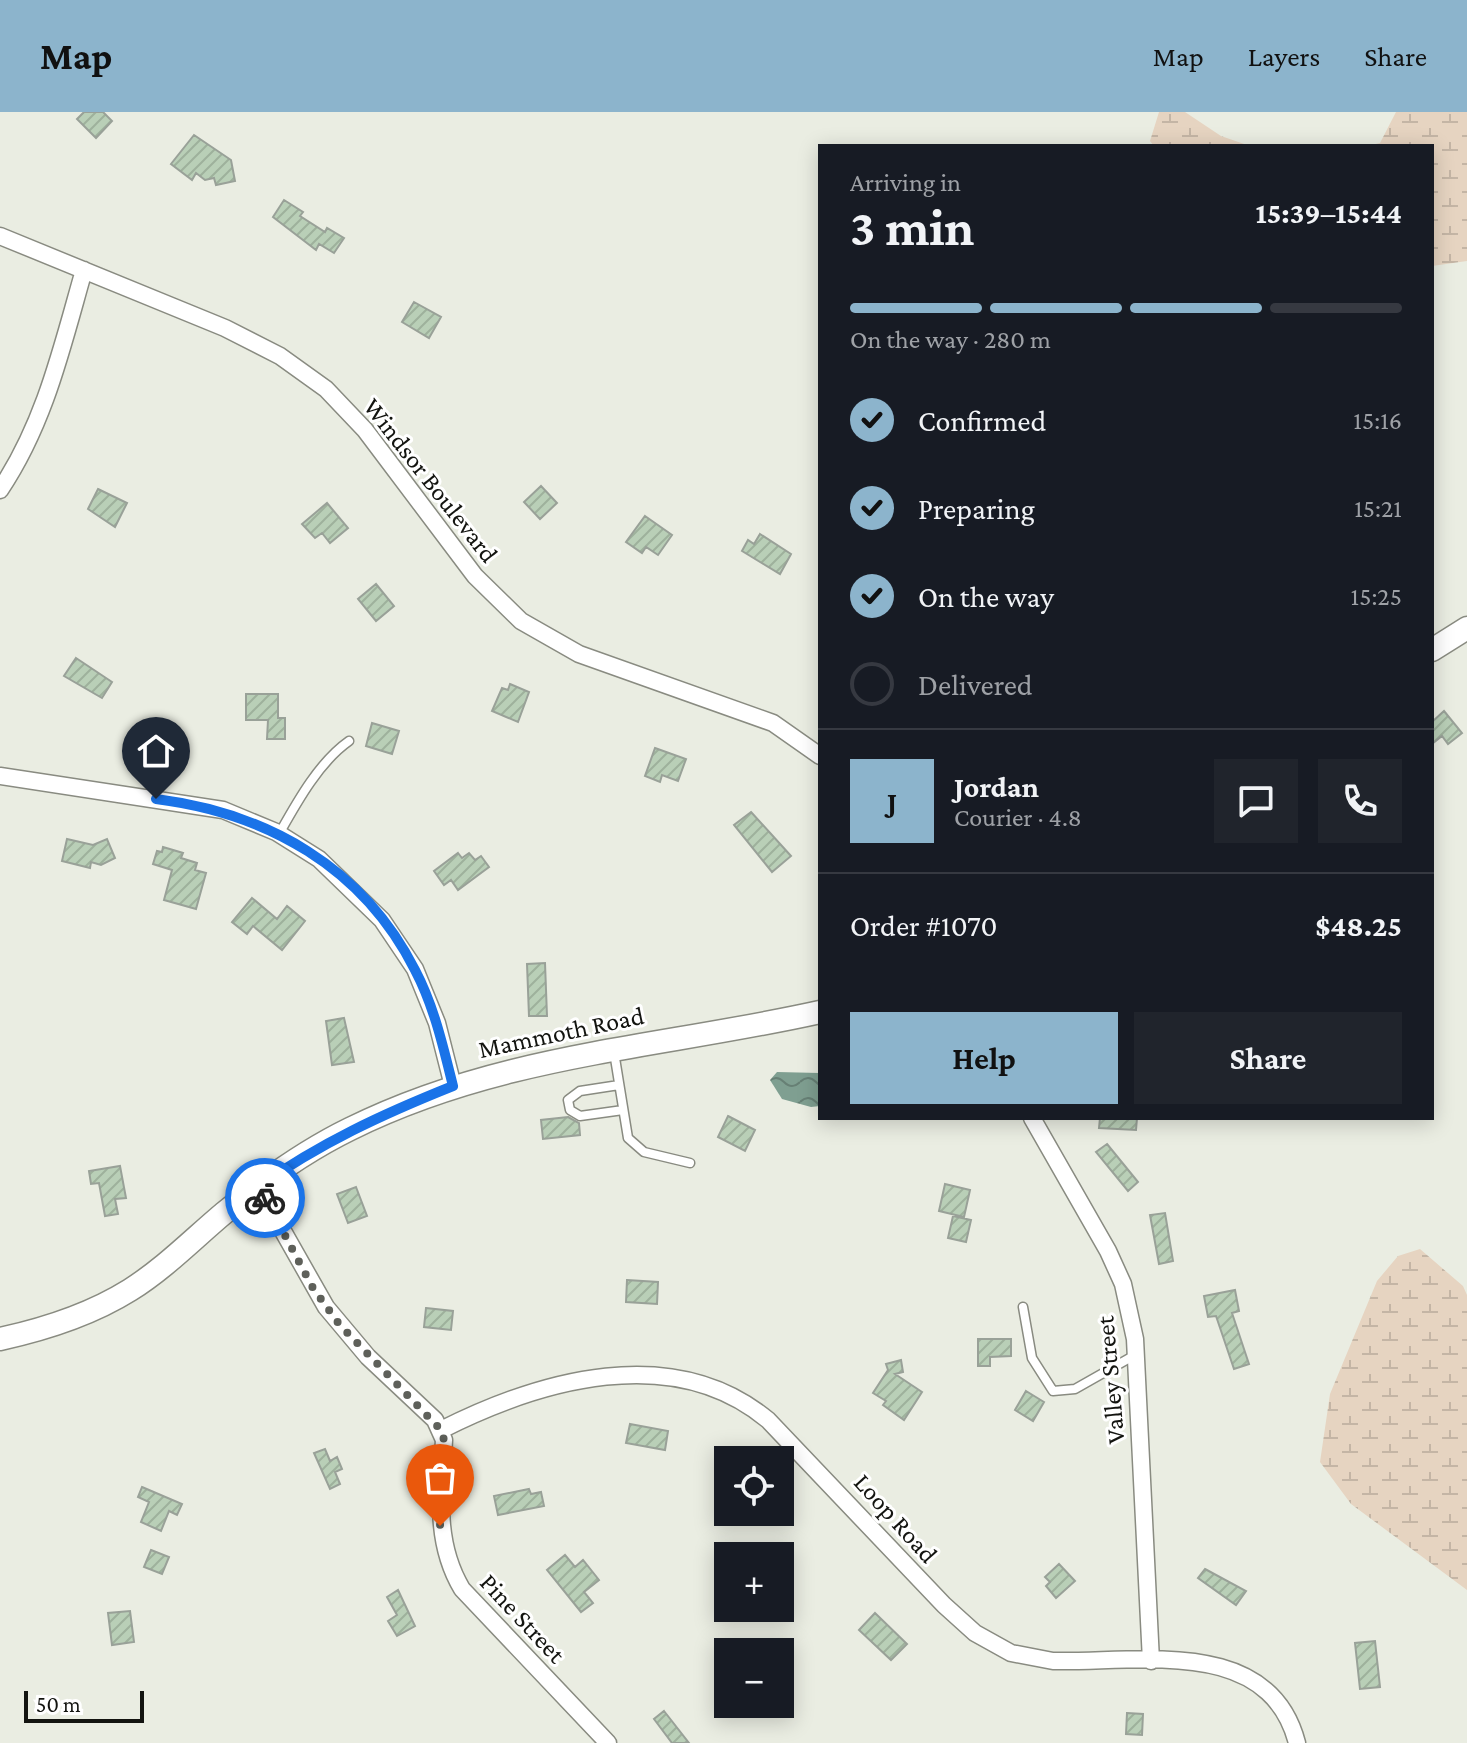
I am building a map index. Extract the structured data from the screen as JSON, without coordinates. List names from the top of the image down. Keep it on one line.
{"streets":{"main road":["Mammoth Road"],"street":["Windsor Boulevard","Valley Street","Loop Road","Pine Street"]},"crossings":[["Valley Street","Loop Road"],["Loop Road","Pine Street"]],"scale_bar":"50 m","page":{"header":"Map","nav":["Map","Layers","Share"],"heading":["3 min","Arriving in","15:39–15:44"],"panel":["Jordan","Courier · 4.8","Order #1070","$48.25"],"bar":"On the way · 280 m","list":[["Confirmed","15:16"],["Preparing","15:21"],["On the way","15:25"],"Delivered"],"round":"J","buttons":["Help","Share"],"map_buttons":["+","−"],"scale":"50 m"}}
